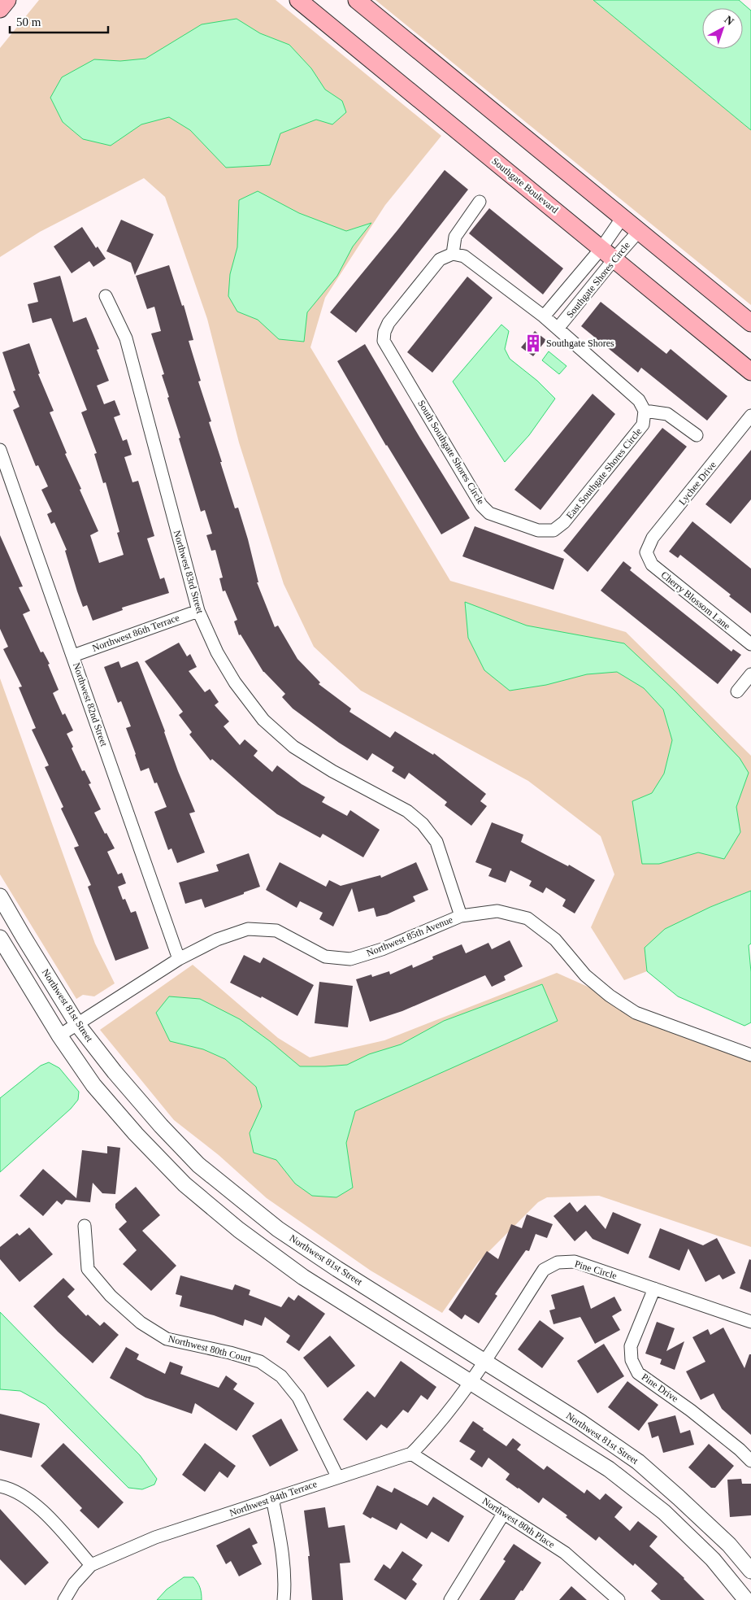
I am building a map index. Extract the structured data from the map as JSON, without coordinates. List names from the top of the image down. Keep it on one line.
{"streets":{"main road":["Southgate Boulevard"],"street":["Southgate Shores Circle","South Southgate Shores Circle","East Southgate Shores Circle","Lychee Drive","Northwest 83rd Street","Cherry Blossom Lane","Northwest 86th Terrace","Northwest 82nd Street","Northwest 85th Avenue","Northwest 81st Street","Pine Circle","Northwest 80th Court","Pine Drive","Northwest 84th Terrace","Northwest 80th Place"]},"crossings":[["Southgate Boulevard","Southgate Shores Circle"],["South Southgate Shores Circle","East Southgate Shores Circle"],["Lychee Drive","Cherry Blossom Lane"],["Northwest 83rd Street","Northwest 86th Terrace"],["Northwest 83rd Street","Northwest 85th Avenue"],["Northwest 86th Terrace","Northwest 82nd Street"],["Northwest 82nd Street","Northwest 85th Avenue"],["Northwest 85th Avenue","Northwest 81st Street"],["Northwest 81st Street","Pine Circle"],["Pine Circle","Pine Drive"],["Pine Circle","Northwest 84th Terrace"],["Northwest 80th Court","Northwest 84th Terrace"],["Northwest 84th Terrace","Northwest 80th Place"]],"places":{"building":["Southgate Shores"]},"scale_bar":"50 m","north":"top right"}
